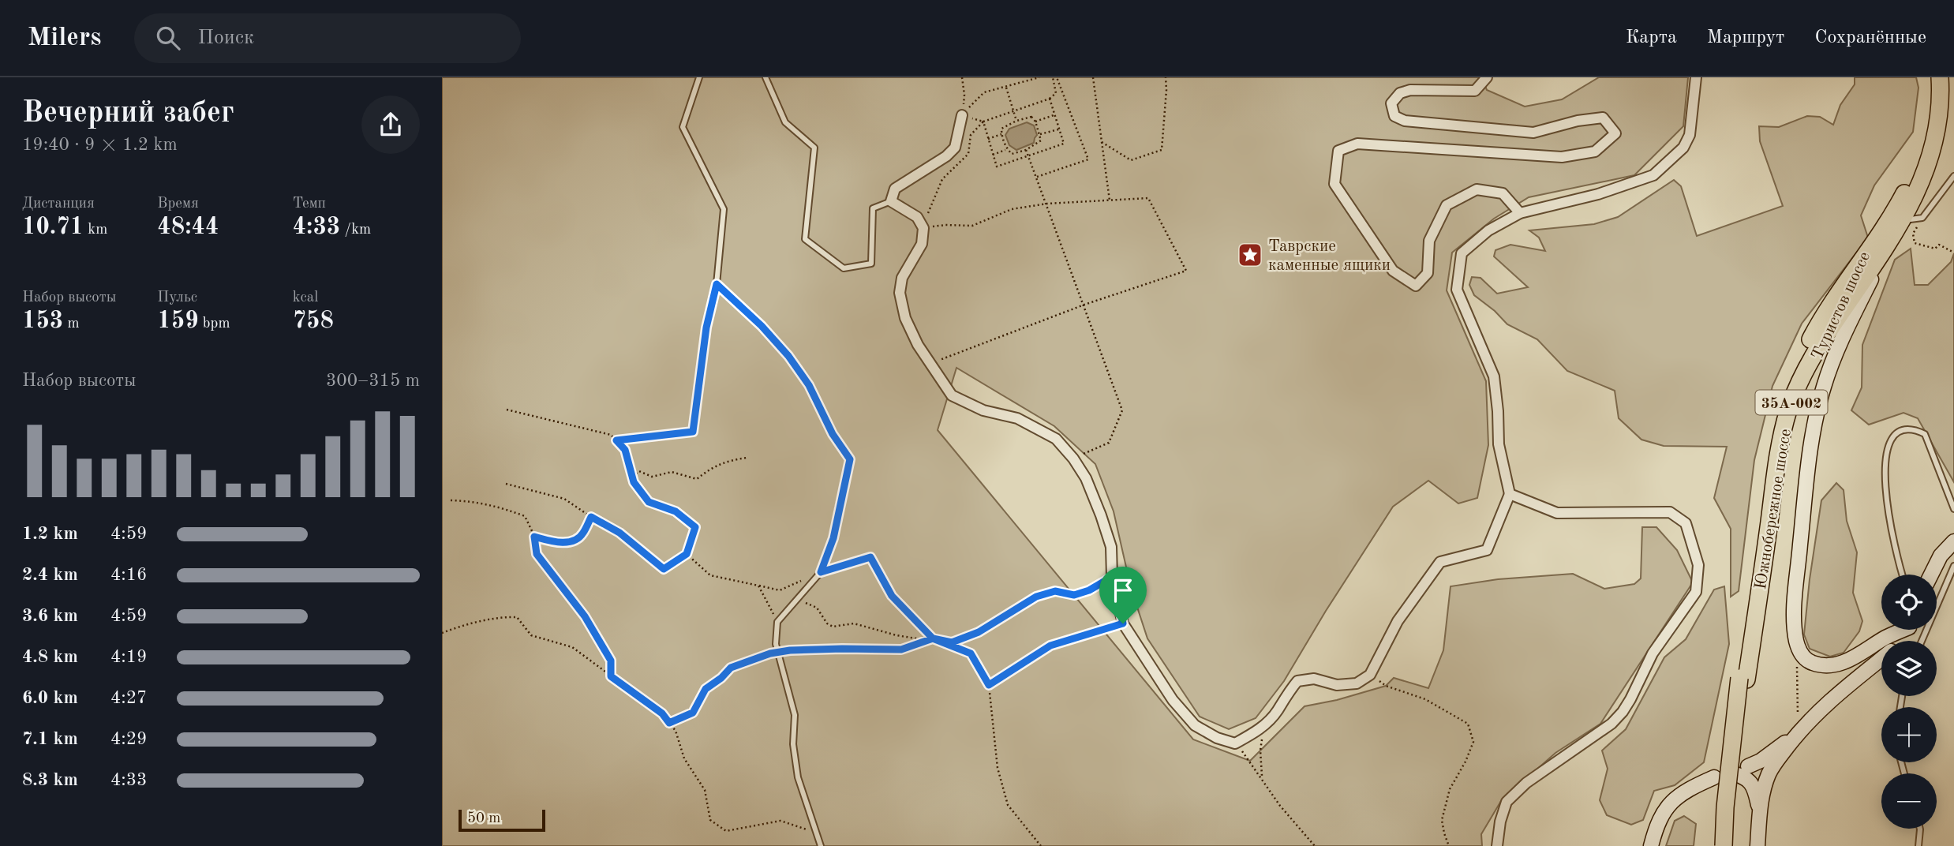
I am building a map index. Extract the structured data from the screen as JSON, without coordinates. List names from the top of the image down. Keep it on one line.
{"streets":{"highway":["35А-002","Южнобережное шоссе"],"main road":["Туристов шоссе"]},"crossings":[["Туристов шоссе","Южнобережное шоссе"]],"places":{"place":["Таврские каменные ящики"]},"scale_bar":"50 m","page":{"header":"Milers","search":"Поиск","nav":["Карта","Маршрут","Сохранённые"],"heading":["Вечерний забег","19:40 · 9 × 1.2 km"],"stats":[["Дистанция","10.71 km"],["Время","48:44"],["Темп","4:33 /km"],["Набор высоты","153 m"],["Пульс","159 bpm"],["kcal","758"]],"chart":["Набор высоты","300–315 m"],"list":[{"name":"1.2 km","note":"4:59"},{"name":"2.4 km","note":"4:16"},{"name":"3.6 km","note":"4:59"},{"name":"4.8 km","note":"4:19"},{"name":"6.0 km","note":"4:27"},{"name":"7.1 km","note":"4:29"},{"name":"8.3 km","note":"4:33"}],"map_buttons":["+","−"],"scale":"50 m"}}
